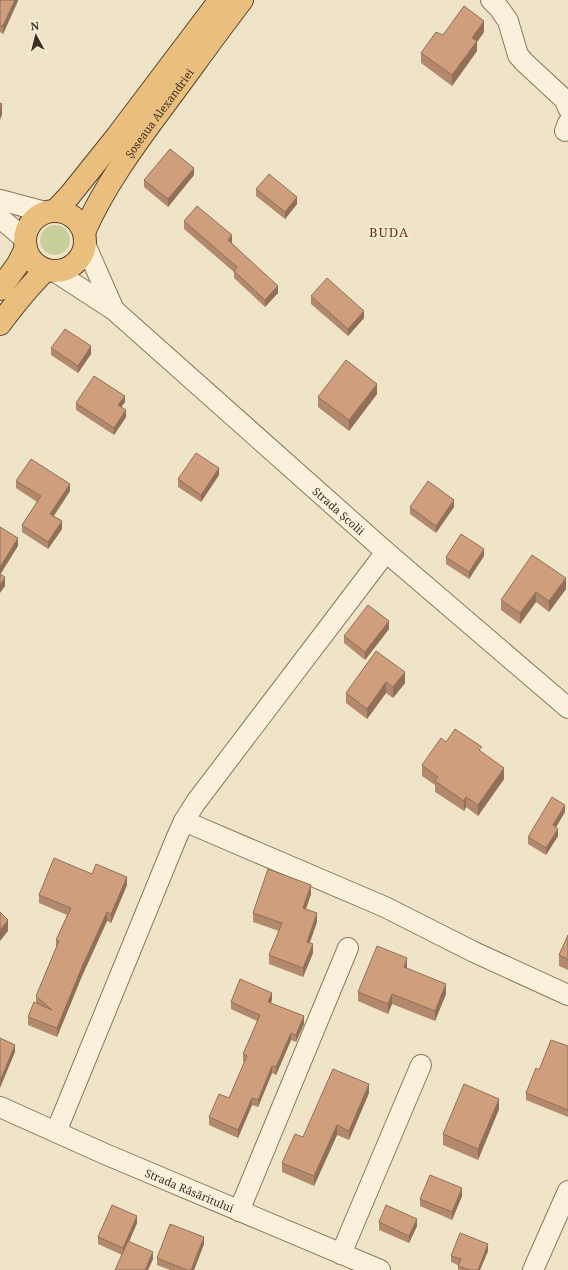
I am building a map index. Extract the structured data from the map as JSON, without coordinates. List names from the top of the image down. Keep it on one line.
{"streets":{"highway":["Șoseaua Alexandriei"],"street":["Strada Școlii","Strada Răsăritului"]},"crossings":[["Șoseaua Alexandriei","Strada Școlii"]],"districts":["BUDA"],"north":"top"}
